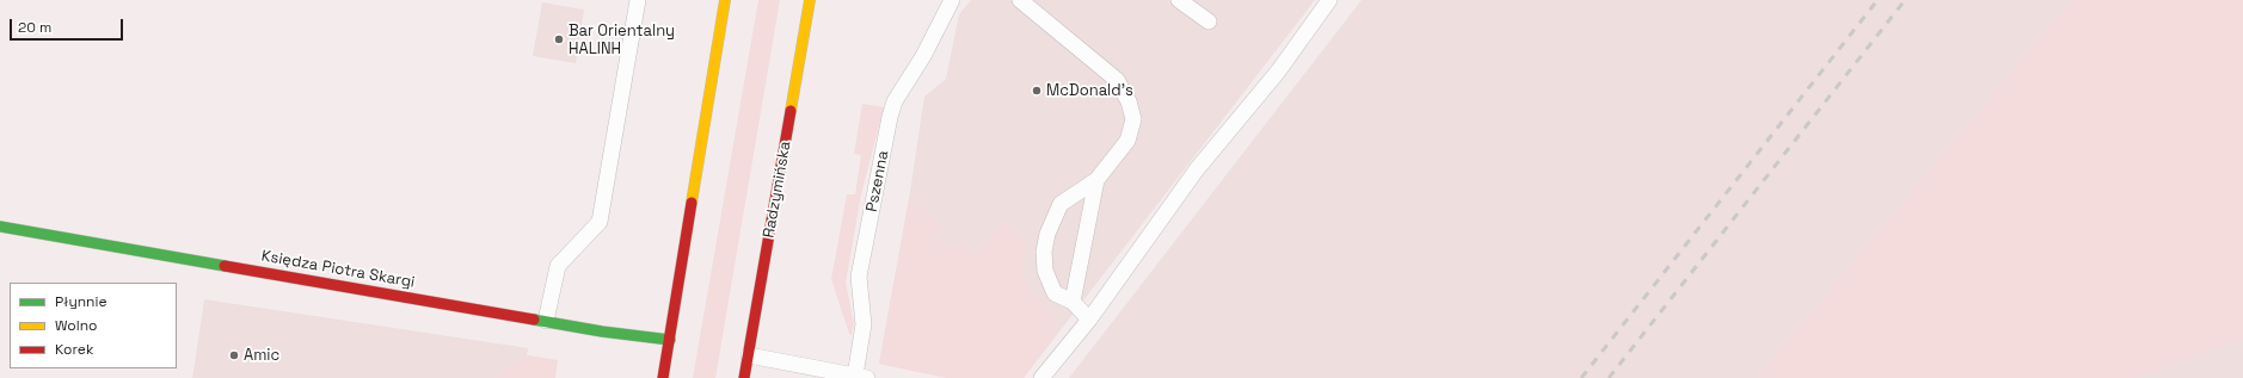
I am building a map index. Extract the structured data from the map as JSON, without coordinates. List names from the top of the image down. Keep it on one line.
{"streets":{"main road":["Radzymińska","Księdza Piotra Skargi"],"lane":["Pszenna"]},"places":["Bar Orientalny HALINH","McDonald's","Amic"],"legend":["Płynnie","Wolno","Korek"],"scale_bar":"20 m"}
